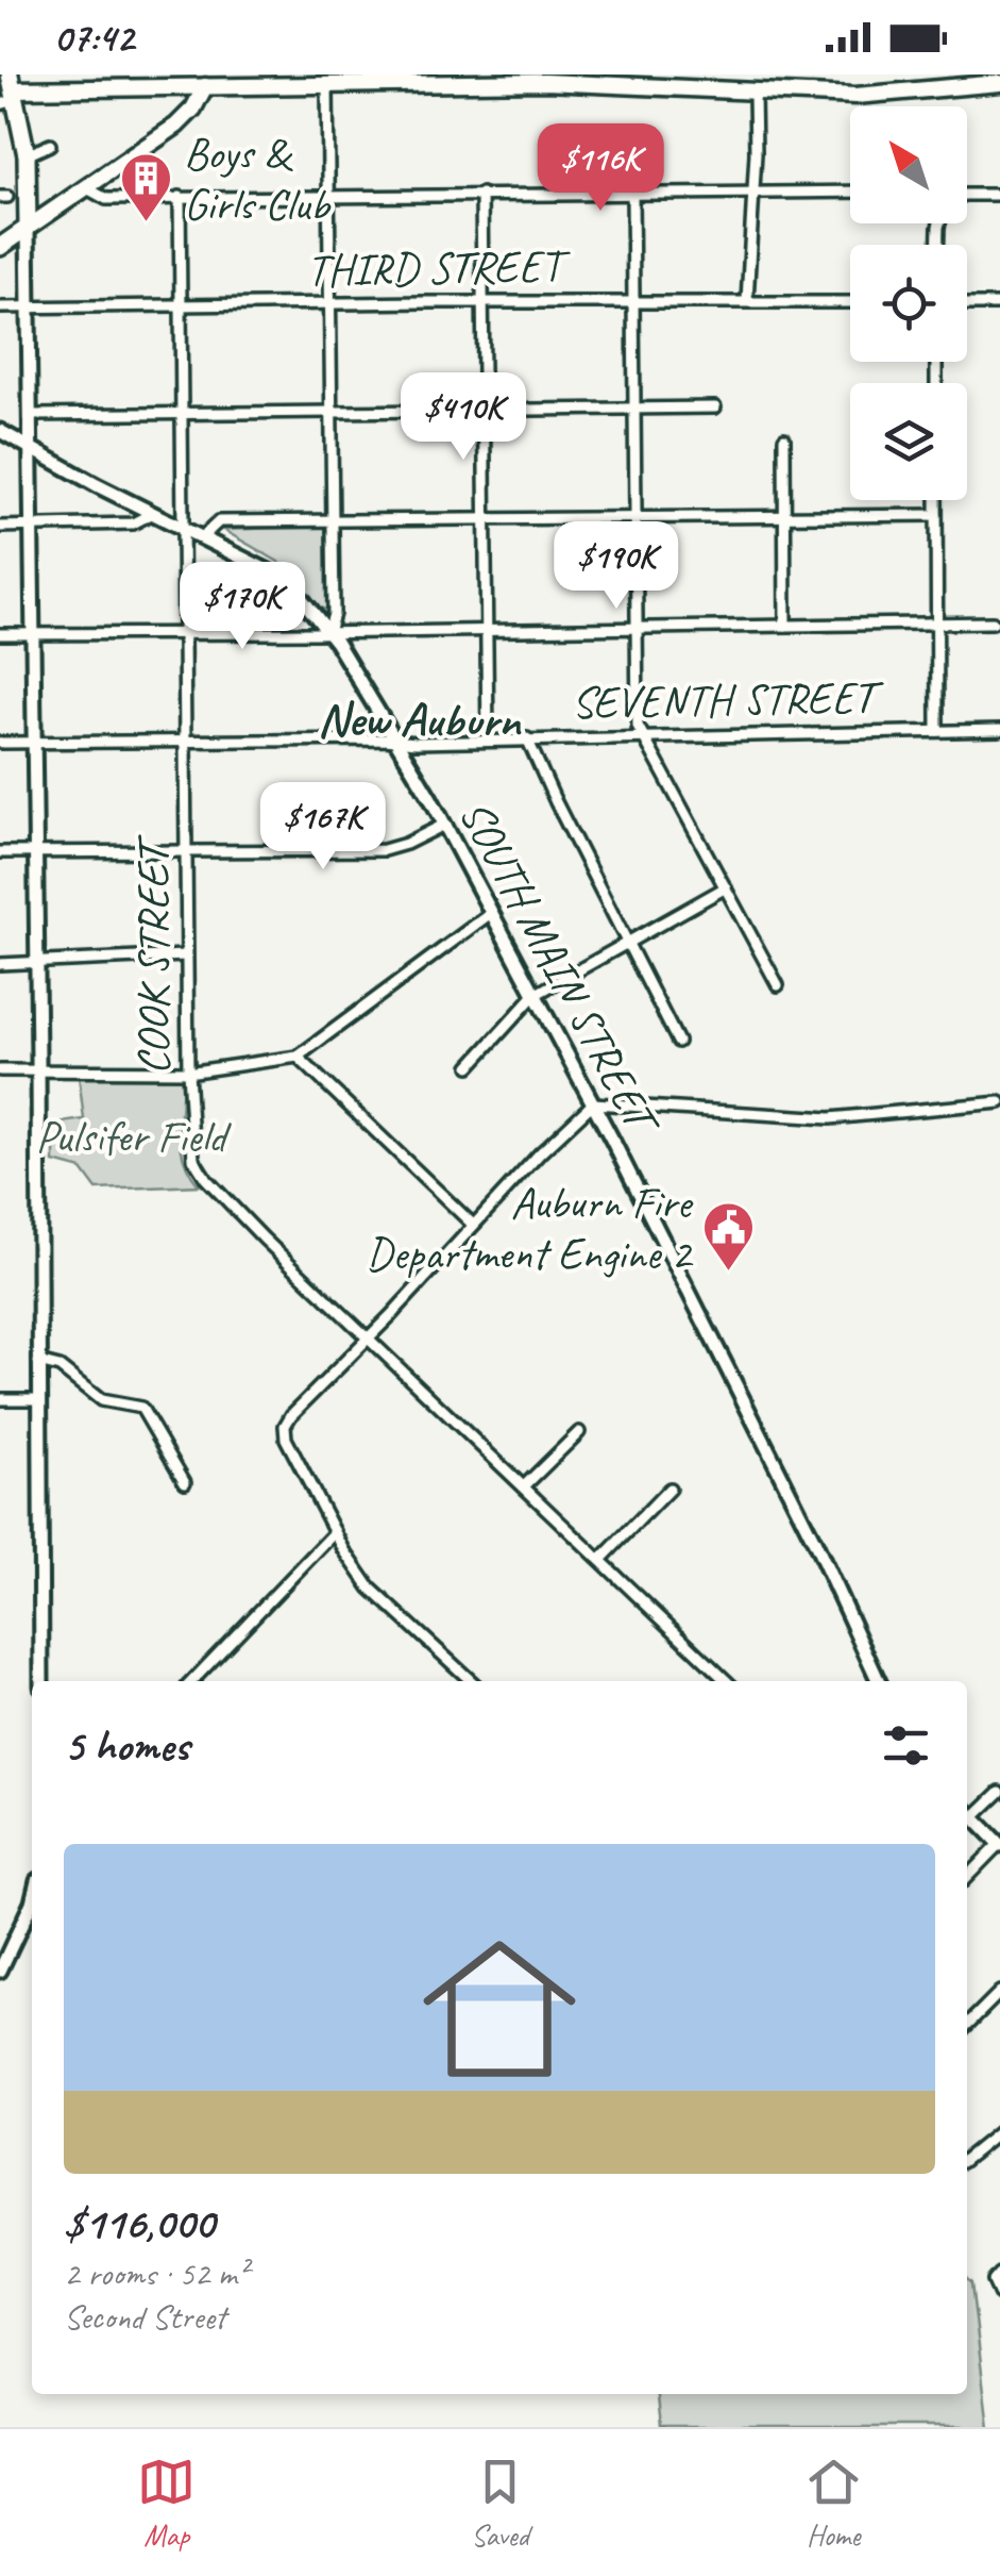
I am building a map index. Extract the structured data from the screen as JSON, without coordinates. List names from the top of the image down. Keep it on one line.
{"streets":{"street":["THIRD STREET","SEVENTH STREET","COOK STREET","SOUTH MAIN STREET"]},"crossings":[["THIRD STREET","COOK STREET"],["SEVENTH STREET","COOK STREET"],["SEVENTH STREET","SOUTH MAIN STREET"],["COOK STREET","SOUTH MAIN STREET"]],"districts":["New Auburn"],"parks":["Pulsifer Field"],"places":{"building":["Boys & Girls Club"],"public building":["Auburn Fire Department Engine 2"]},"north":"top left","page":{"status":"07:42","price":["$116K","$410K","$190K","$170K","$167K"],"heading":"5 homes","list":[{"name":"$116,000","note":"2 rooms · 52 m² · Second Street"}],"tabs":["Map","Saved","Home"]}}
